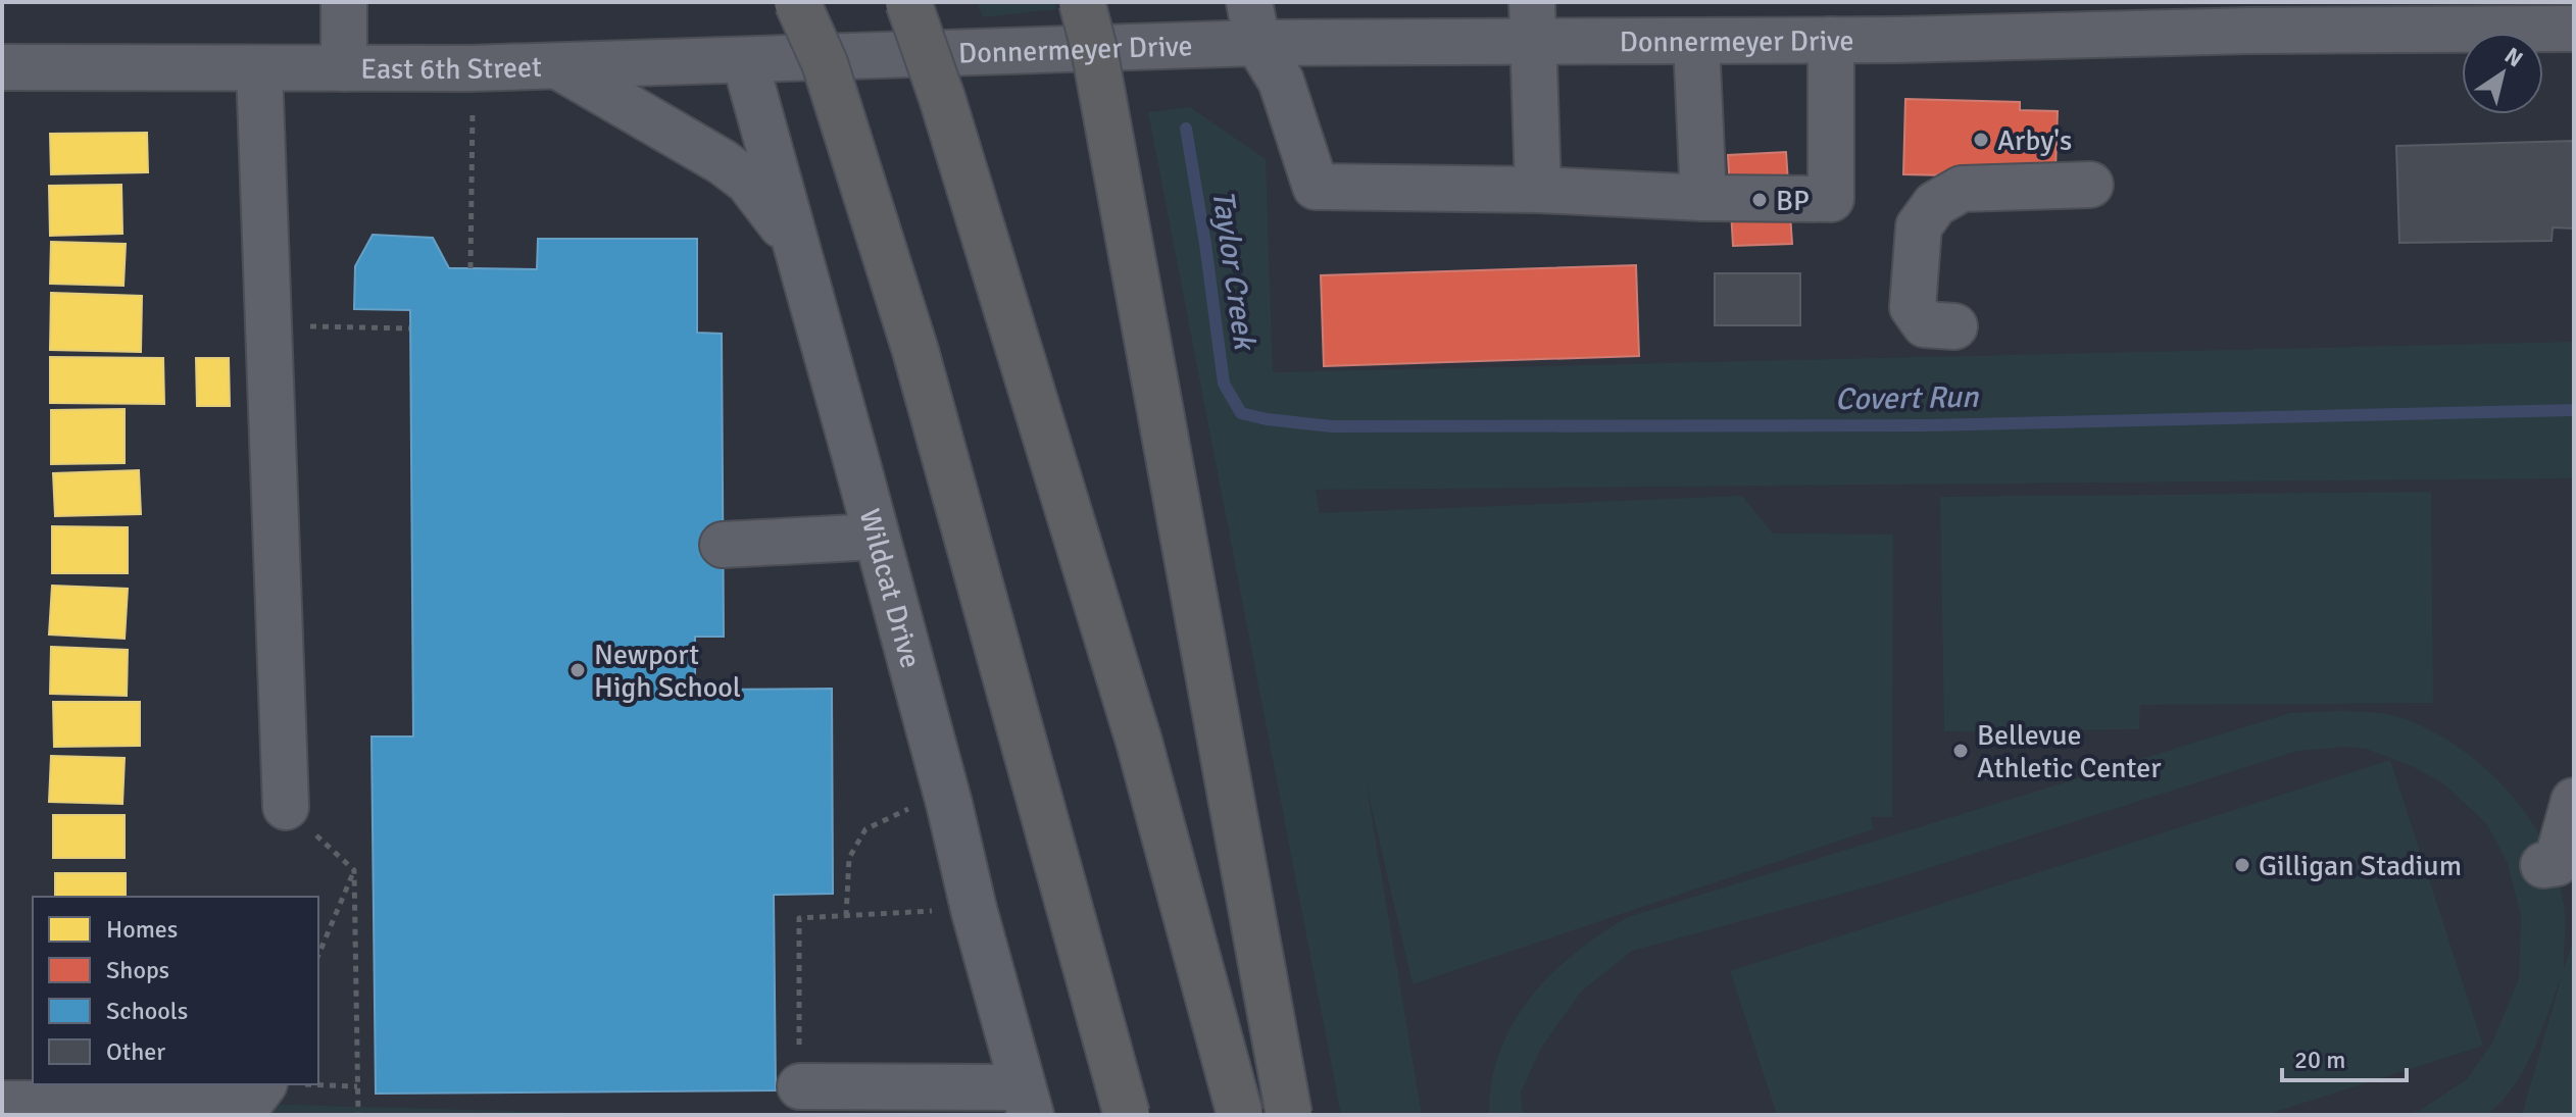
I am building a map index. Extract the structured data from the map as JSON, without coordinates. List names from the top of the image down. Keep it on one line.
{"streets":{"street":["Donnermeyer Drive","East 6th Street","Wildcat Drive"]},"crossings":[["Donnermeyer Drive","East 6th Street"],["East 6th Street","Wildcat Drive"]],"water":["Taylor Creek","Covert Run"],"places":["Arby's","BP","Newport High School","Bellevue Athletic Center","Gilligan Stadium"],"legend":["Homes","Shops","Schools","Other"],"scale_bar":"20 m","north":"top right"}
